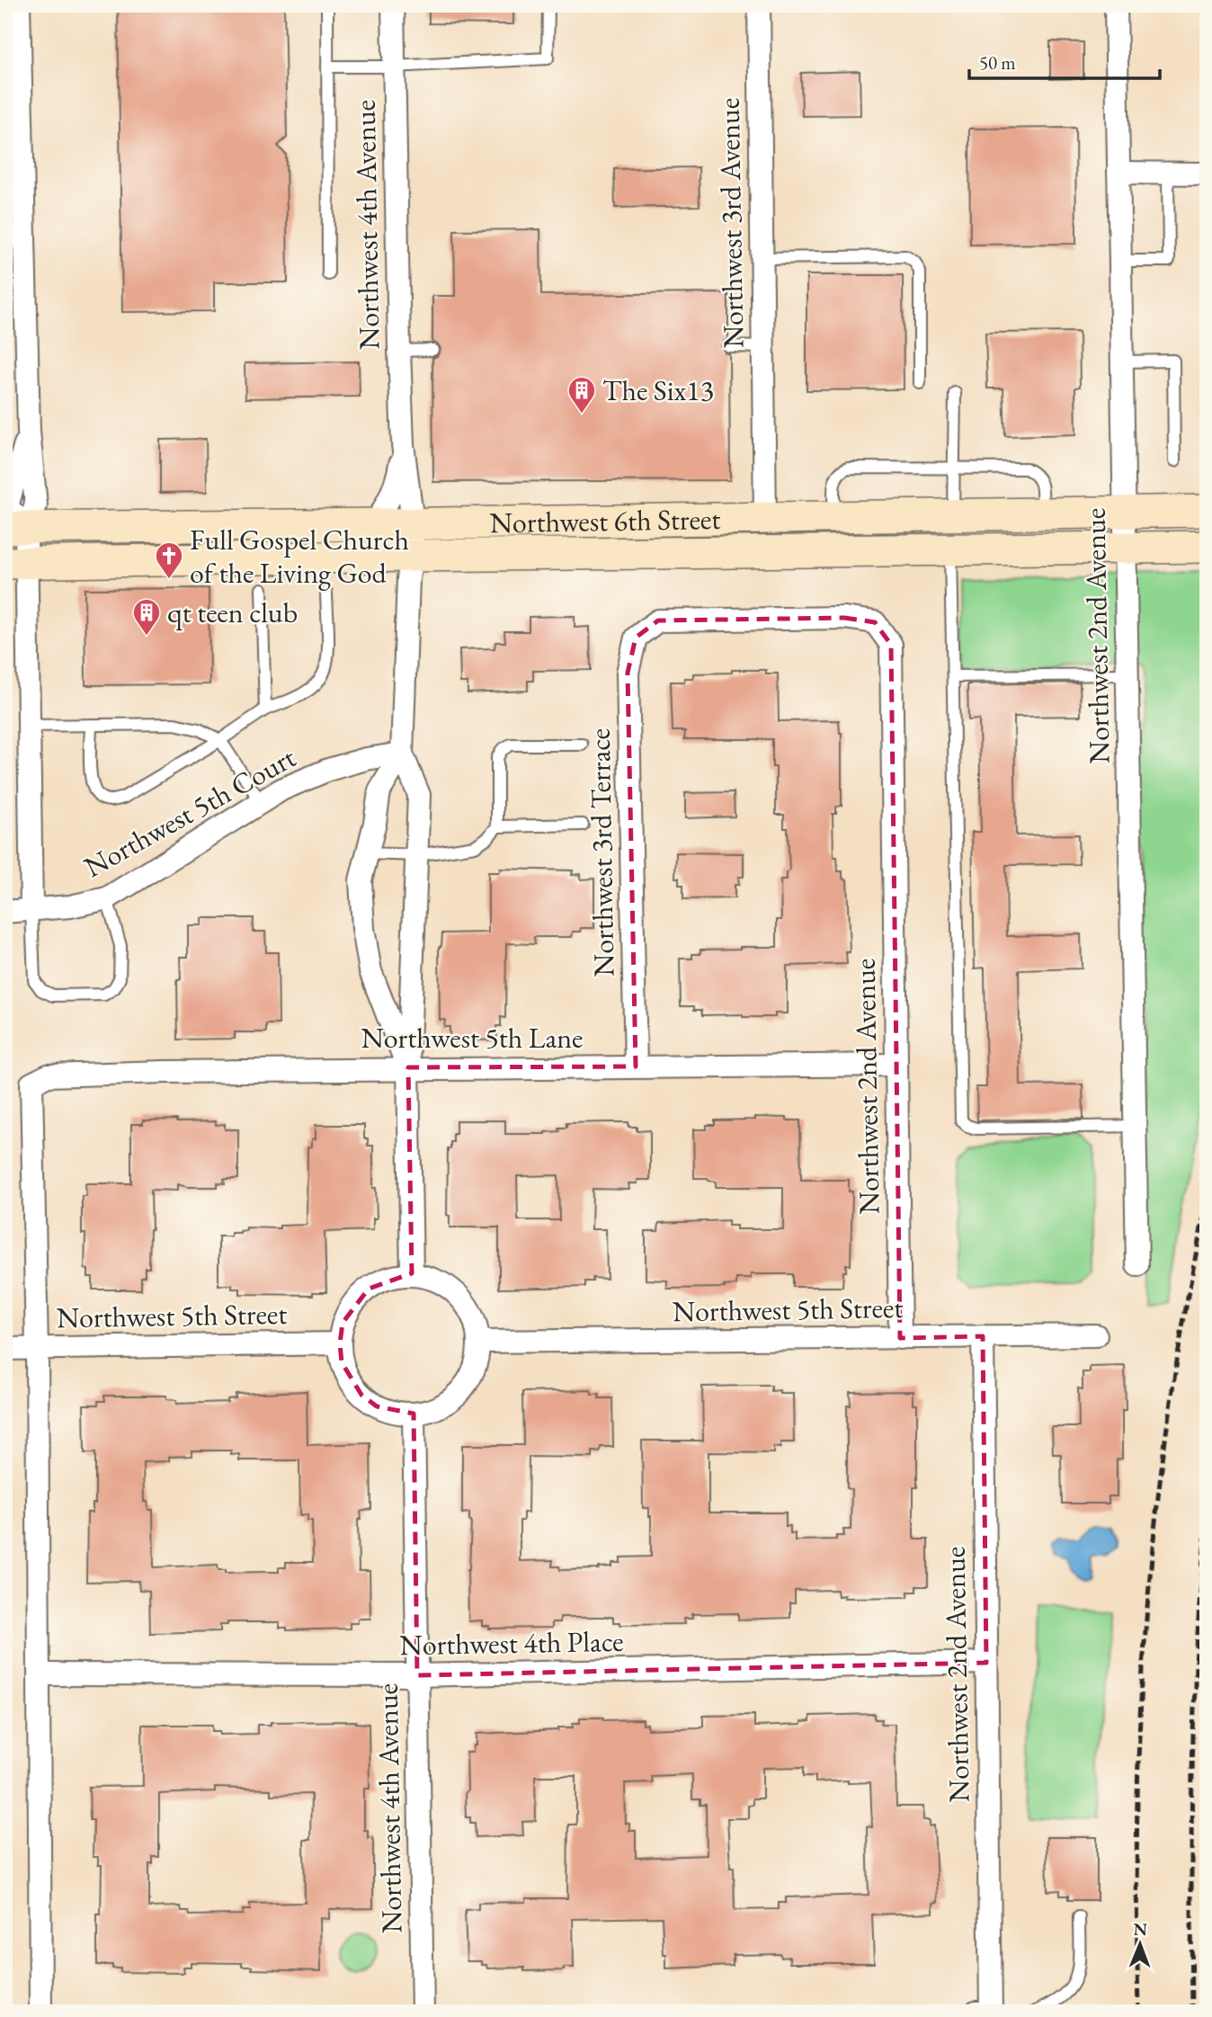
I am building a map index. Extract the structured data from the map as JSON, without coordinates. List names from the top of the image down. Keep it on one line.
{"streets":{"street":["Northwest 3rd Avenue","Northwest 4th Avenue","Northwest 6th Street","Northwest 2nd Avenue","Northwest 5th Court","Northwest 3rd Terrace","Northwest 5th Lane","Northwest 5th Street","Northwest 4th Place"]},"crossings":[["Northwest 3rd Avenue","Northwest 6th Street"],["Northwest 4th Avenue","Northwest 6th Street"],["Northwest 4th Avenue","Northwest 5th Court"],["Northwest 4th Avenue","Northwest 5th Lane"],["Northwest 4th Avenue","Northwest 5th Street"],["Northwest 4th Avenue","Northwest 4th Place"],["Northwest 6th Street","Northwest 2nd Avenue"],["Northwest 2nd Avenue","Northwest 3rd Terrace"],["Northwest 2nd Avenue","Northwest 5th Lane"],["Northwest 2nd Avenue","Northwest 5th Street"],["Northwest 2nd Avenue","Northwest 4th Place"],["Northwest 3rd Terrace","Northwest 5th Lane"],["Northwest 5th Lane","Northwest 5th Street"]],"places":{"building":["The Six13","qt teen club"],"church":["Full Gospel Church of the Living God"]},"scale_bar":"50 m","north":"top"}
